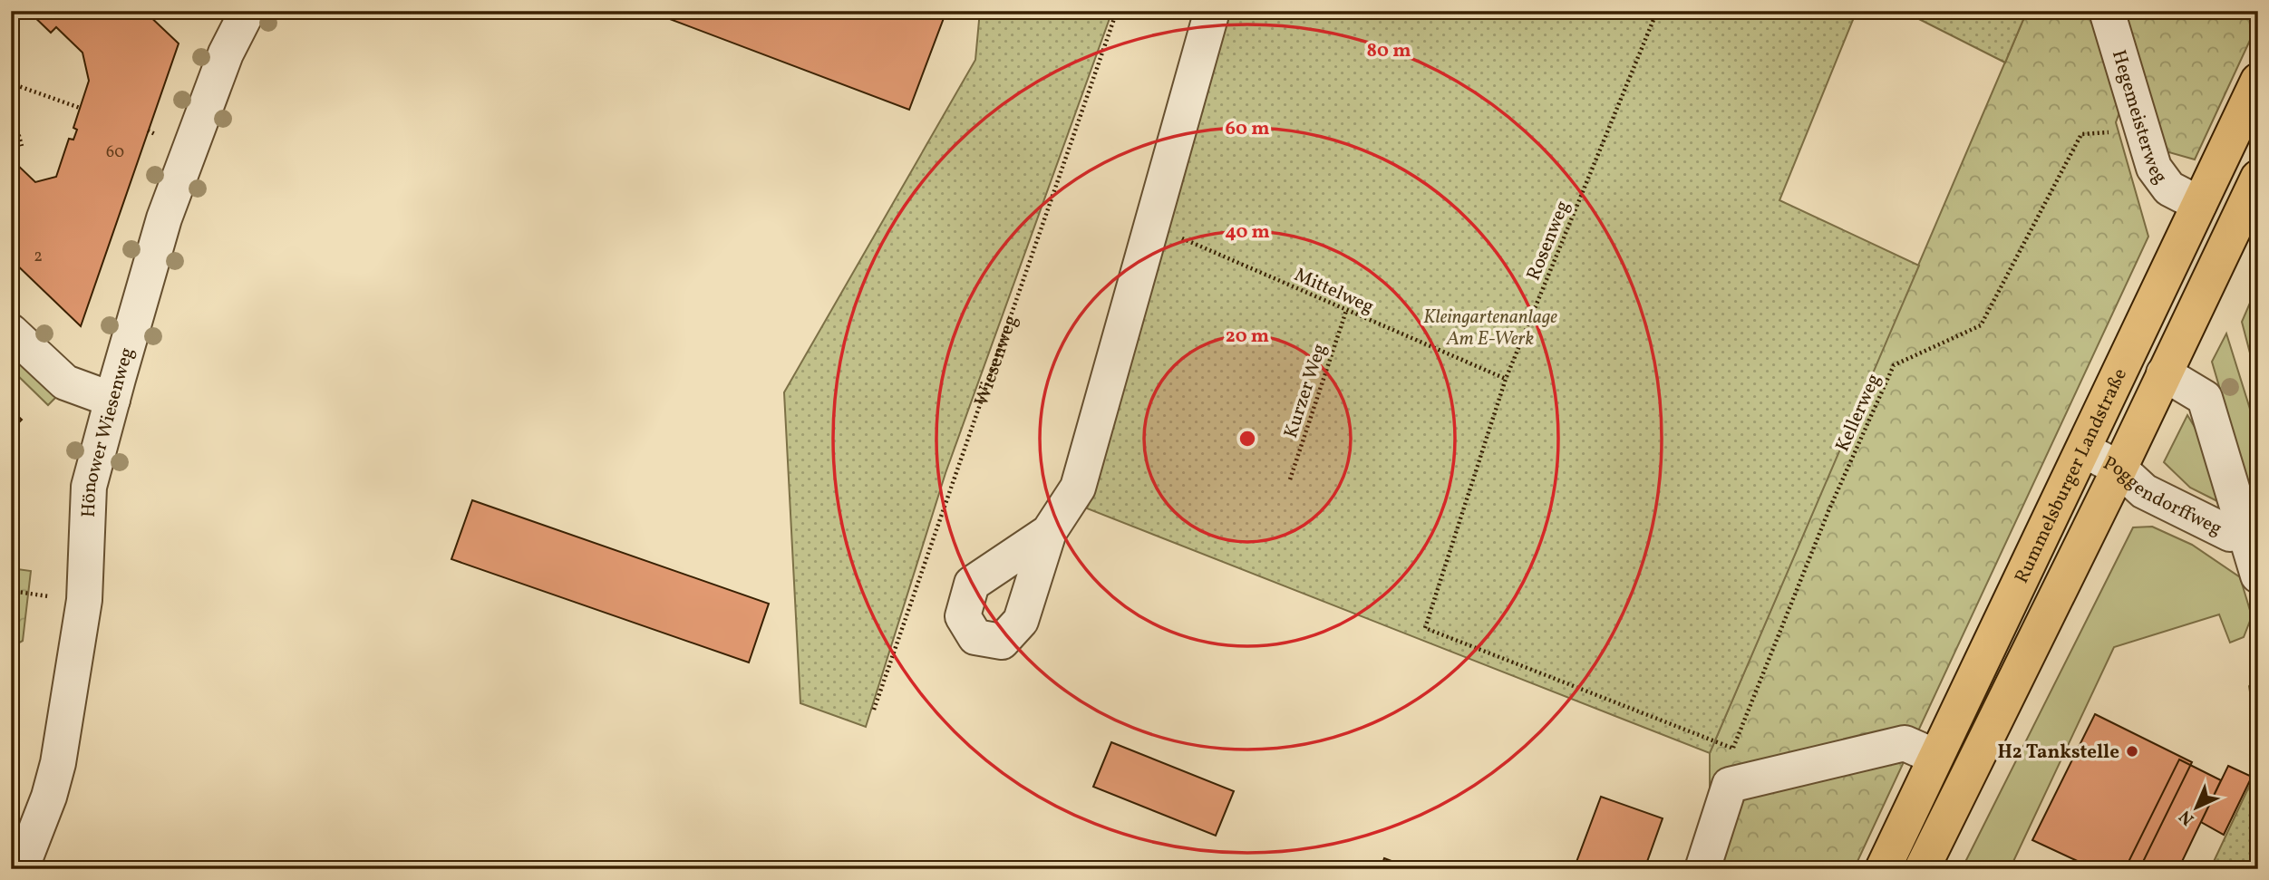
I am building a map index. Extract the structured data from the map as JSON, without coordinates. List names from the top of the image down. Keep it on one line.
{"streets":{"main road":["Rummelsburger Landstraße"],"street":["Hegemeisterweg","Hönower Wiesenweg","Poggendorffweg"],"path":["Rosenweg","Mittelweg","Wiesenweg","Kurzer Weg","Kellerweg"]},"crossings":[["Hegemeisterweg","Kellerweg"],["Hegemeisterweg","Rummelsburger Landstraße"],["Rosenweg","Mittelweg"],["Rosenweg","Kellerweg"],["Mittelweg","Kurzer Weg"],["Rummelsburger Landstraße","Poggendorffweg"]],"parks":["Kleingartenanlage Am E-Werk"],"places":["H2 Tankstelle"],"house_numbers":["60","2"],"north":"bottom left","rings":["80 m","60 m","40 m","20 m"]}
